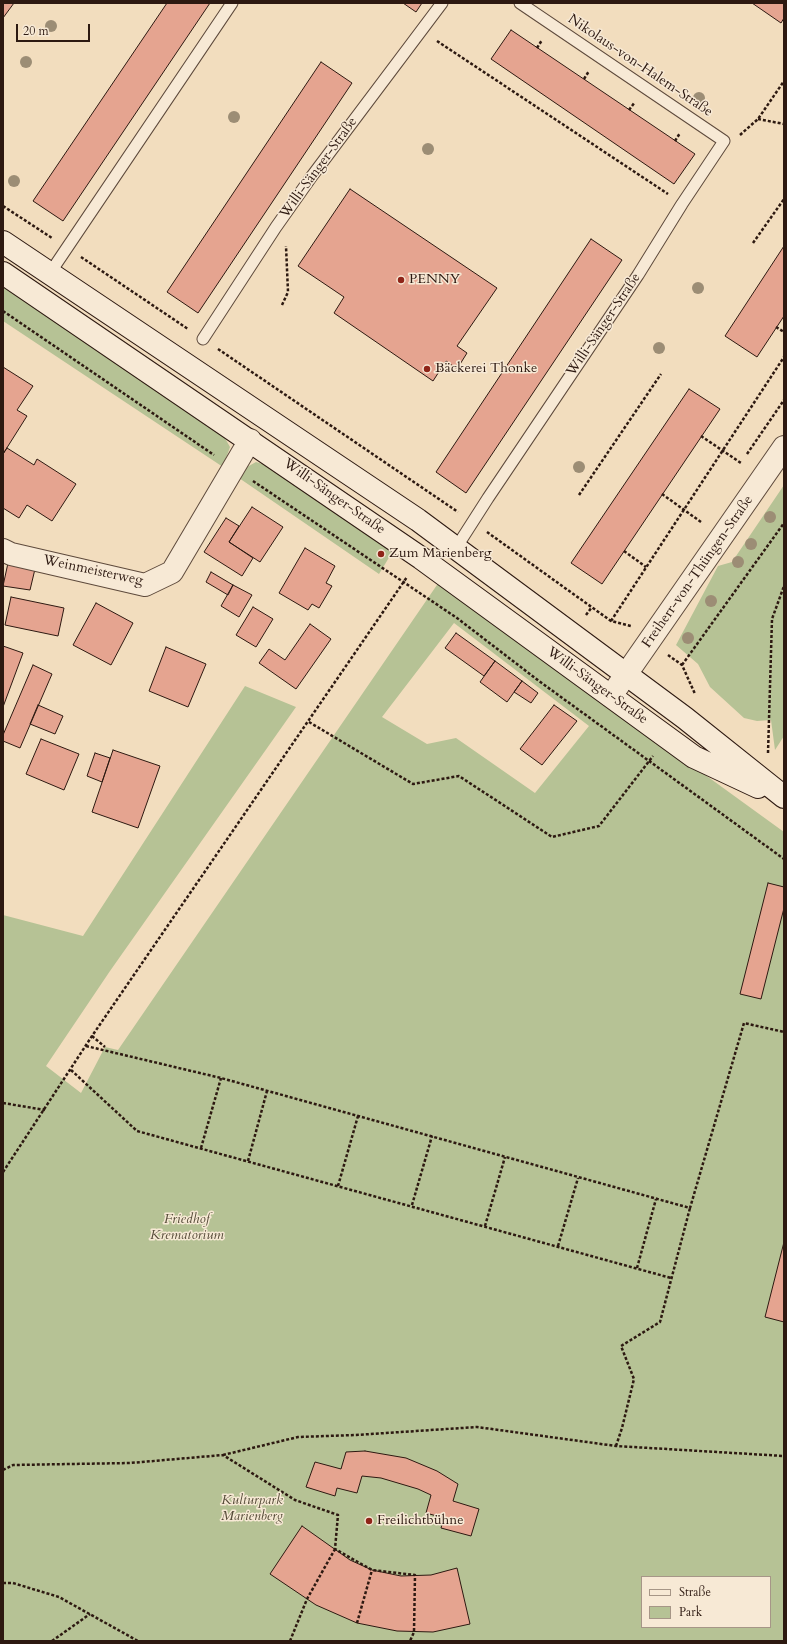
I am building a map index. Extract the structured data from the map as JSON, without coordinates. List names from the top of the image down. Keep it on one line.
{"streets":{"main road":["Willi-Sänger-Straße","Weinmeisterweg","Freiherr-von-Thüngen-Straße"],"lane":["Nikolaus-von-Halem-Straße"]},"crossings":[["Nikolaus-von-Halem-Straße","Willi-Sänger-Straße"],["Willi-Sänger-Straße","Weinmeisterweg"],["Willi-Sänger-Straße","Freiherr-von-Thüngen-Straße"]],"parks":["Friedhof Krematorium","Kulturpark Marienberg"],"places":["PENNY","Bäckerei Thonke","Zum Marienberg","Freilichtbühne"],"legend":["Straße","Park"],"scale_bar":"20 m"}
